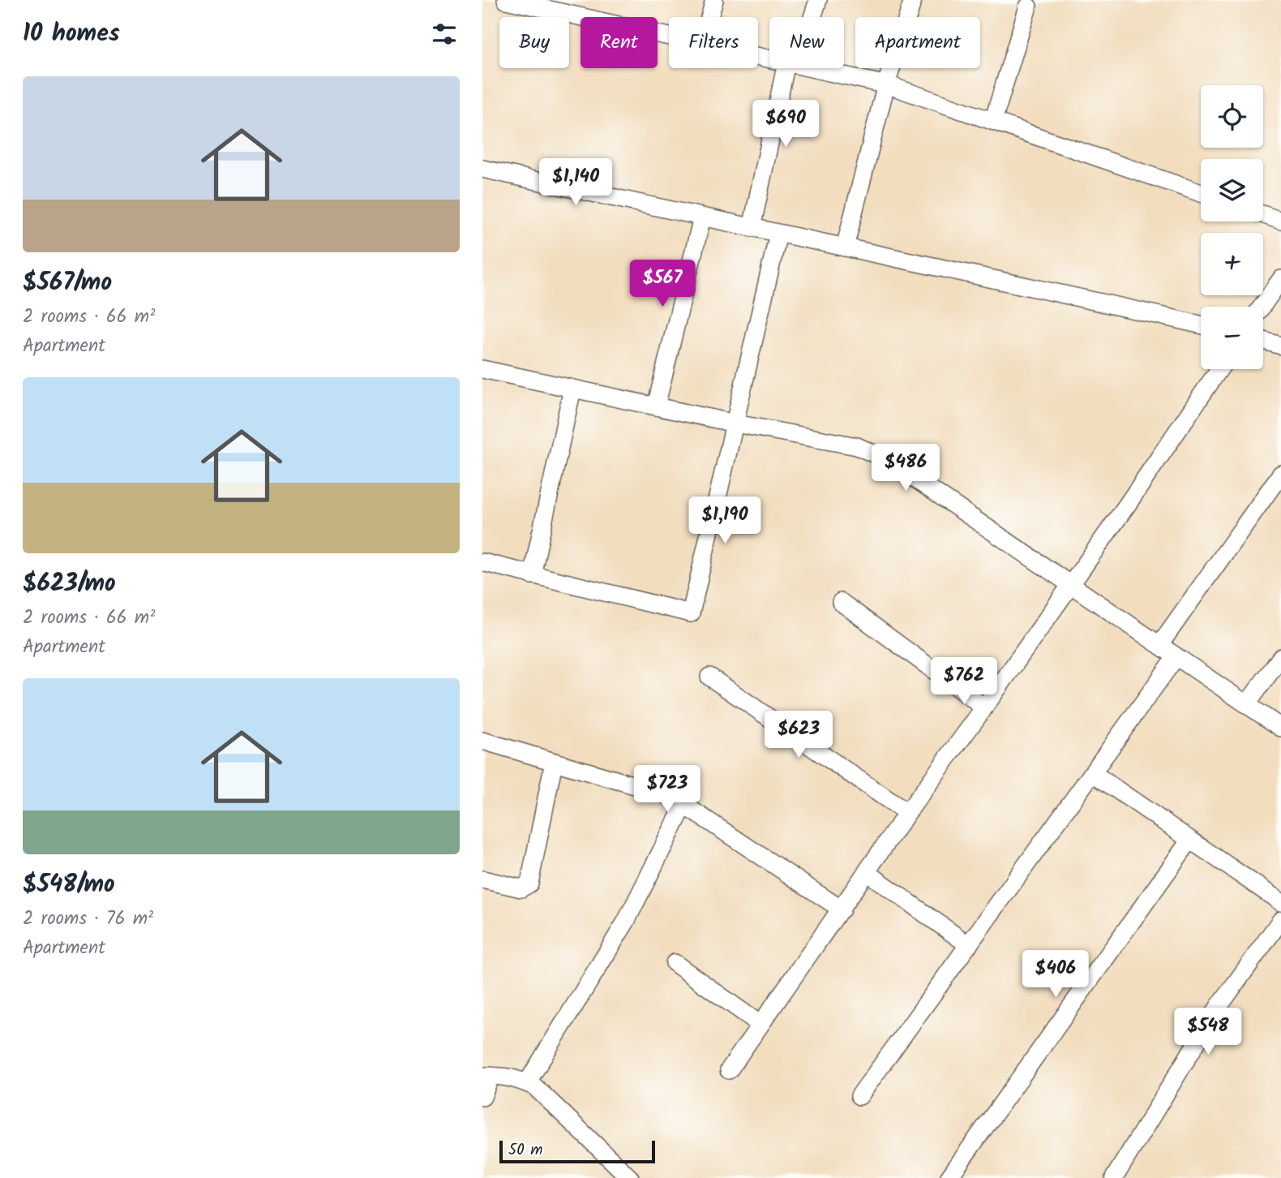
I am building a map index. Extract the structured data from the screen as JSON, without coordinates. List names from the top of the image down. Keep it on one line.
{"scale_bar":"50 m","page":{"heading":"10 homes","chip":["Buy","Rent","Filters","New","Apartment"],"list":[{"name":"$567/mo","note":"2 rooms · 66 m² · Apartment"},{"name":"$623/mo","note":"2 rooms · 66 m² · Apartment"},{"name":"$548/mo","note":"2 rooms · 76 m² · Apartment"}],"map_buttons":["+","−"],"price":["$690","$1,140","$567","$486","$1,190","$762","$623","$723","$406","$548"],"scale":"50 m"}}
